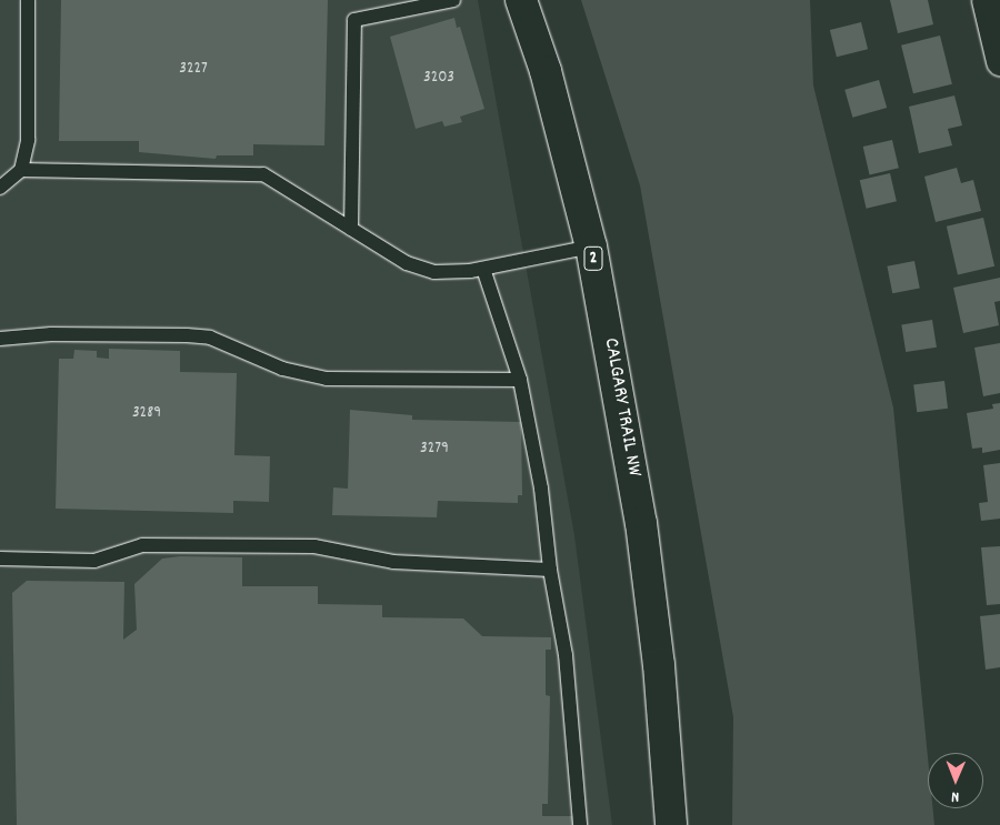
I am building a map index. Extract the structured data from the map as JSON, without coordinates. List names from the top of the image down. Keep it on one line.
{"streets":{"highway":["2","CALGARY TRAIL NW"]},"house_numbers":["3227","3203","3289","3279"],"north":"bottom"}
